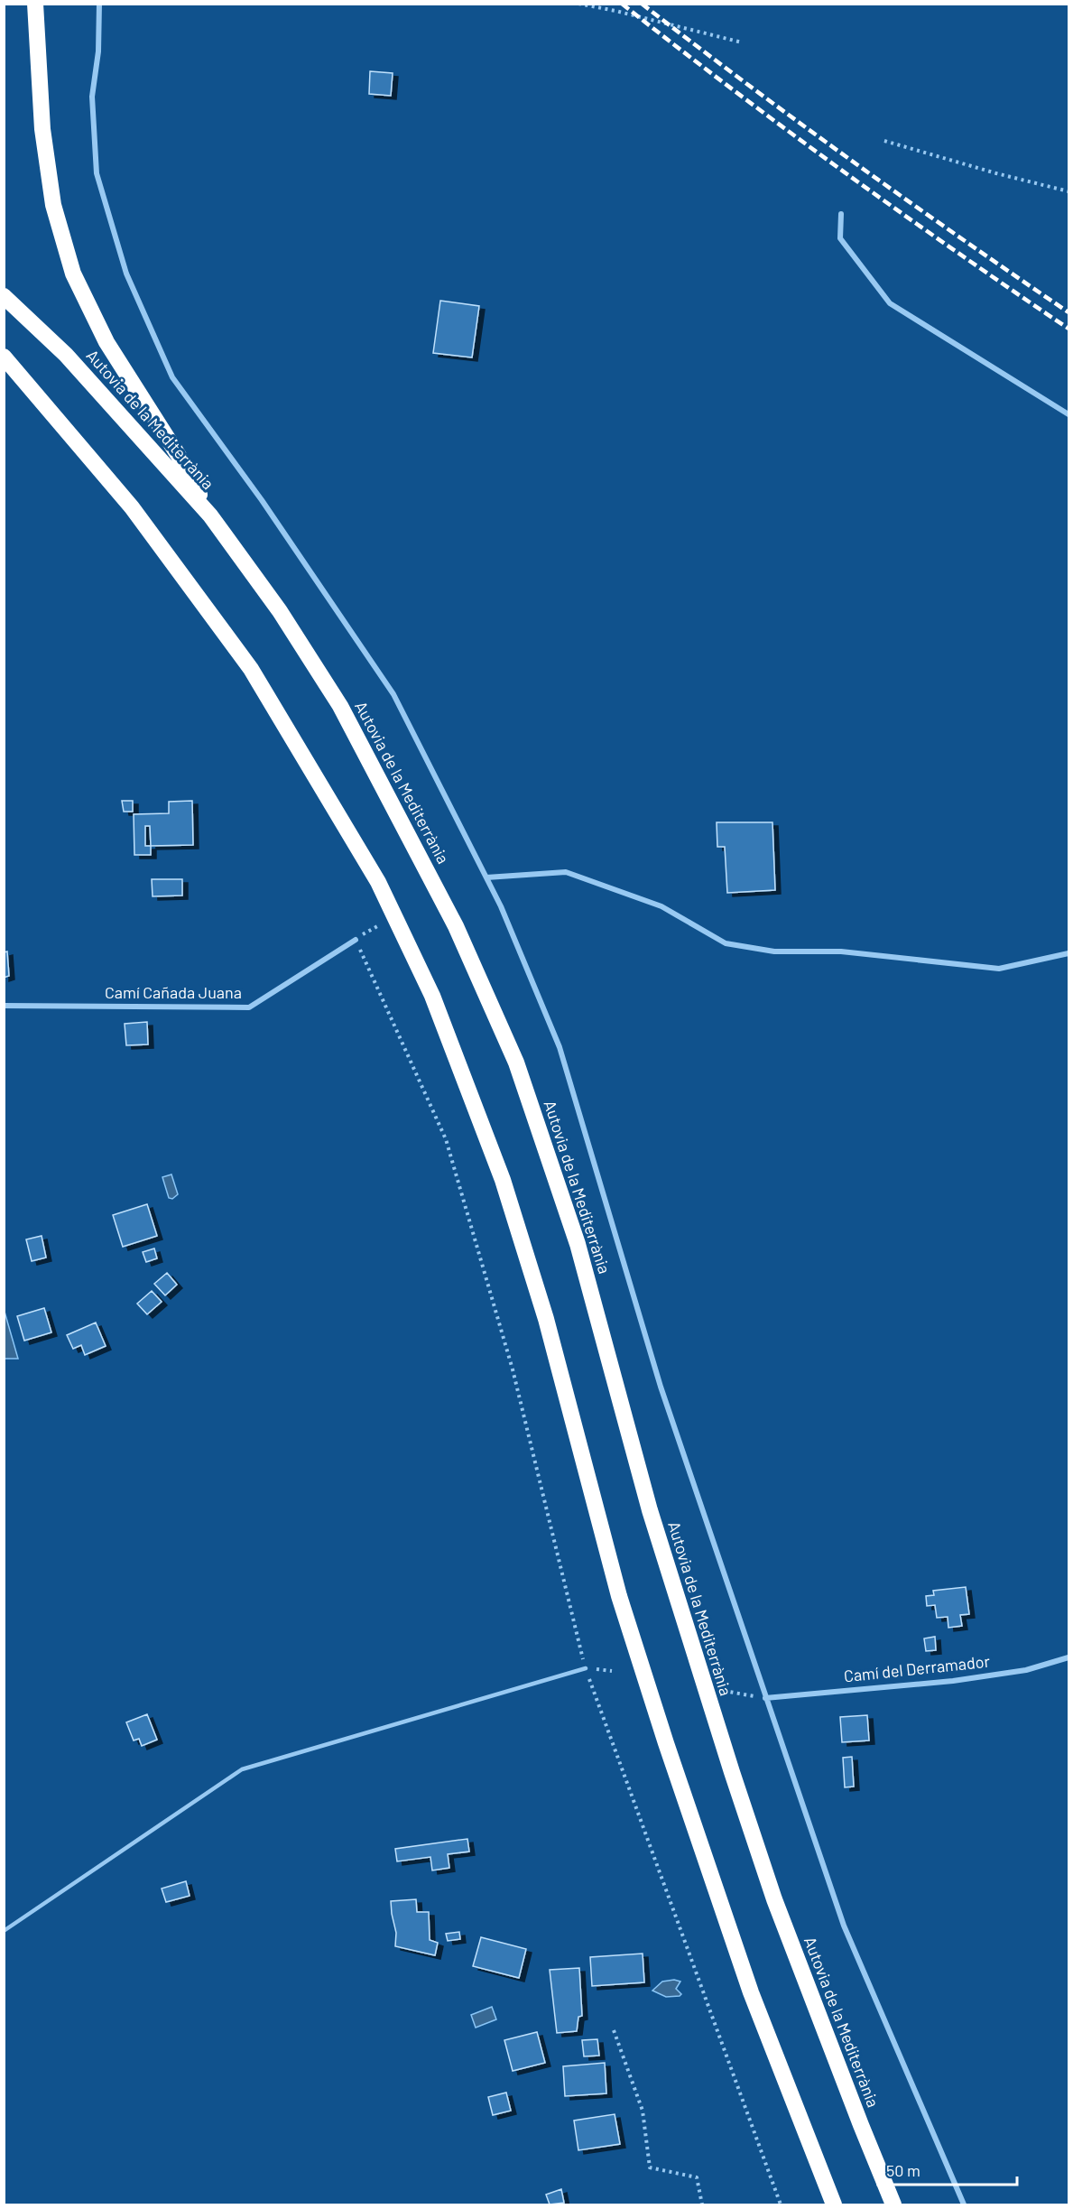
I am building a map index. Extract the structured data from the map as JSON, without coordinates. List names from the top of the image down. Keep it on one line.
{"streets":{"highway":["Autovia de la Mediterrània"],"street":["Camí Cañada Juana","Camí del Derramador"]},"scale_bar":"50 m"}
